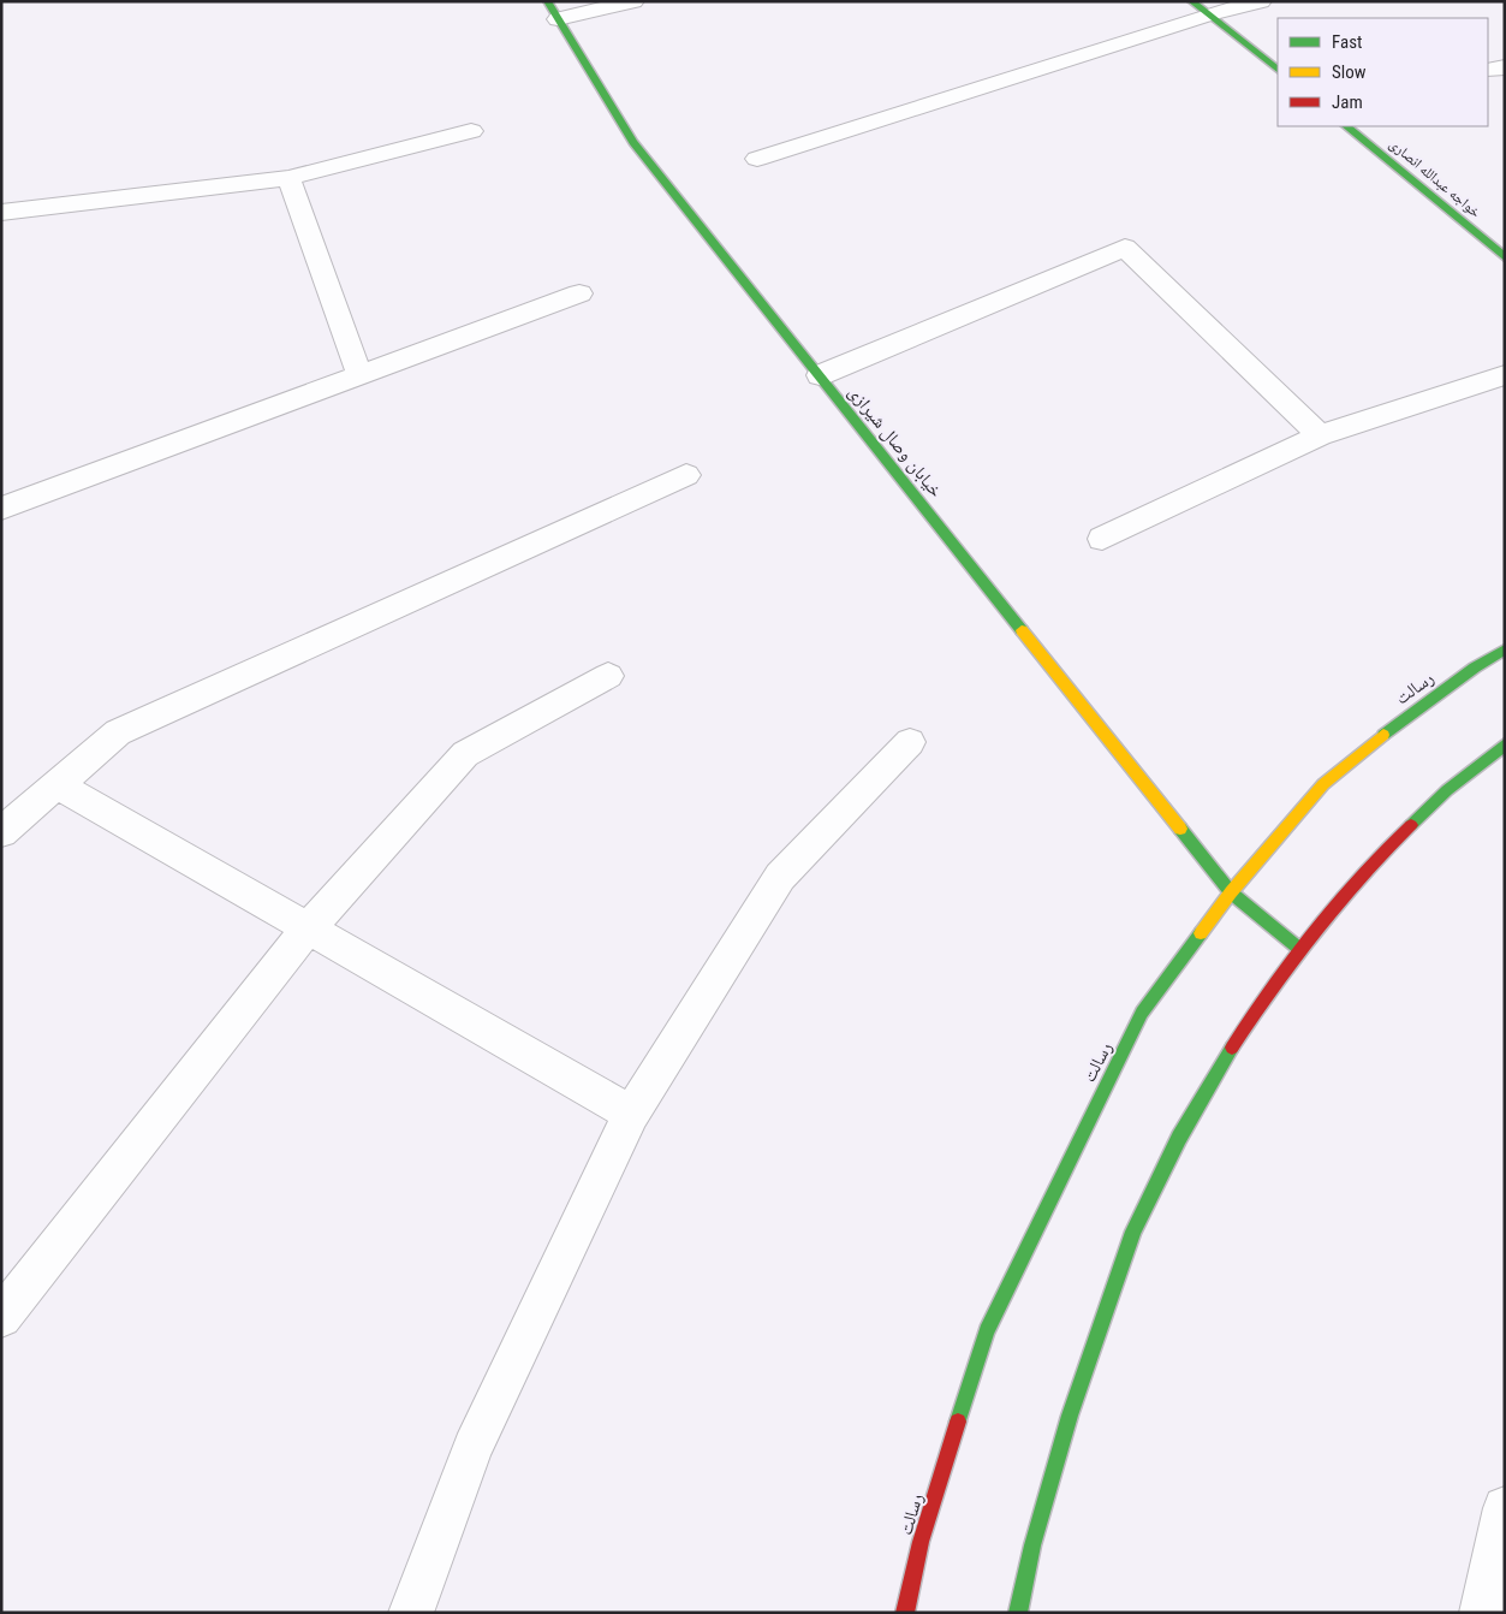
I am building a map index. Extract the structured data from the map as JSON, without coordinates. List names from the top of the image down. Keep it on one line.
{"streets":{"main road":["خواجه عبدالله انصاری","خیابان وصال شیرازی","رسالت"]},"crossings":[["خیابان وصال شیرازی","رسالت"]],"legend":["Fast","Slow","Jam"]}
